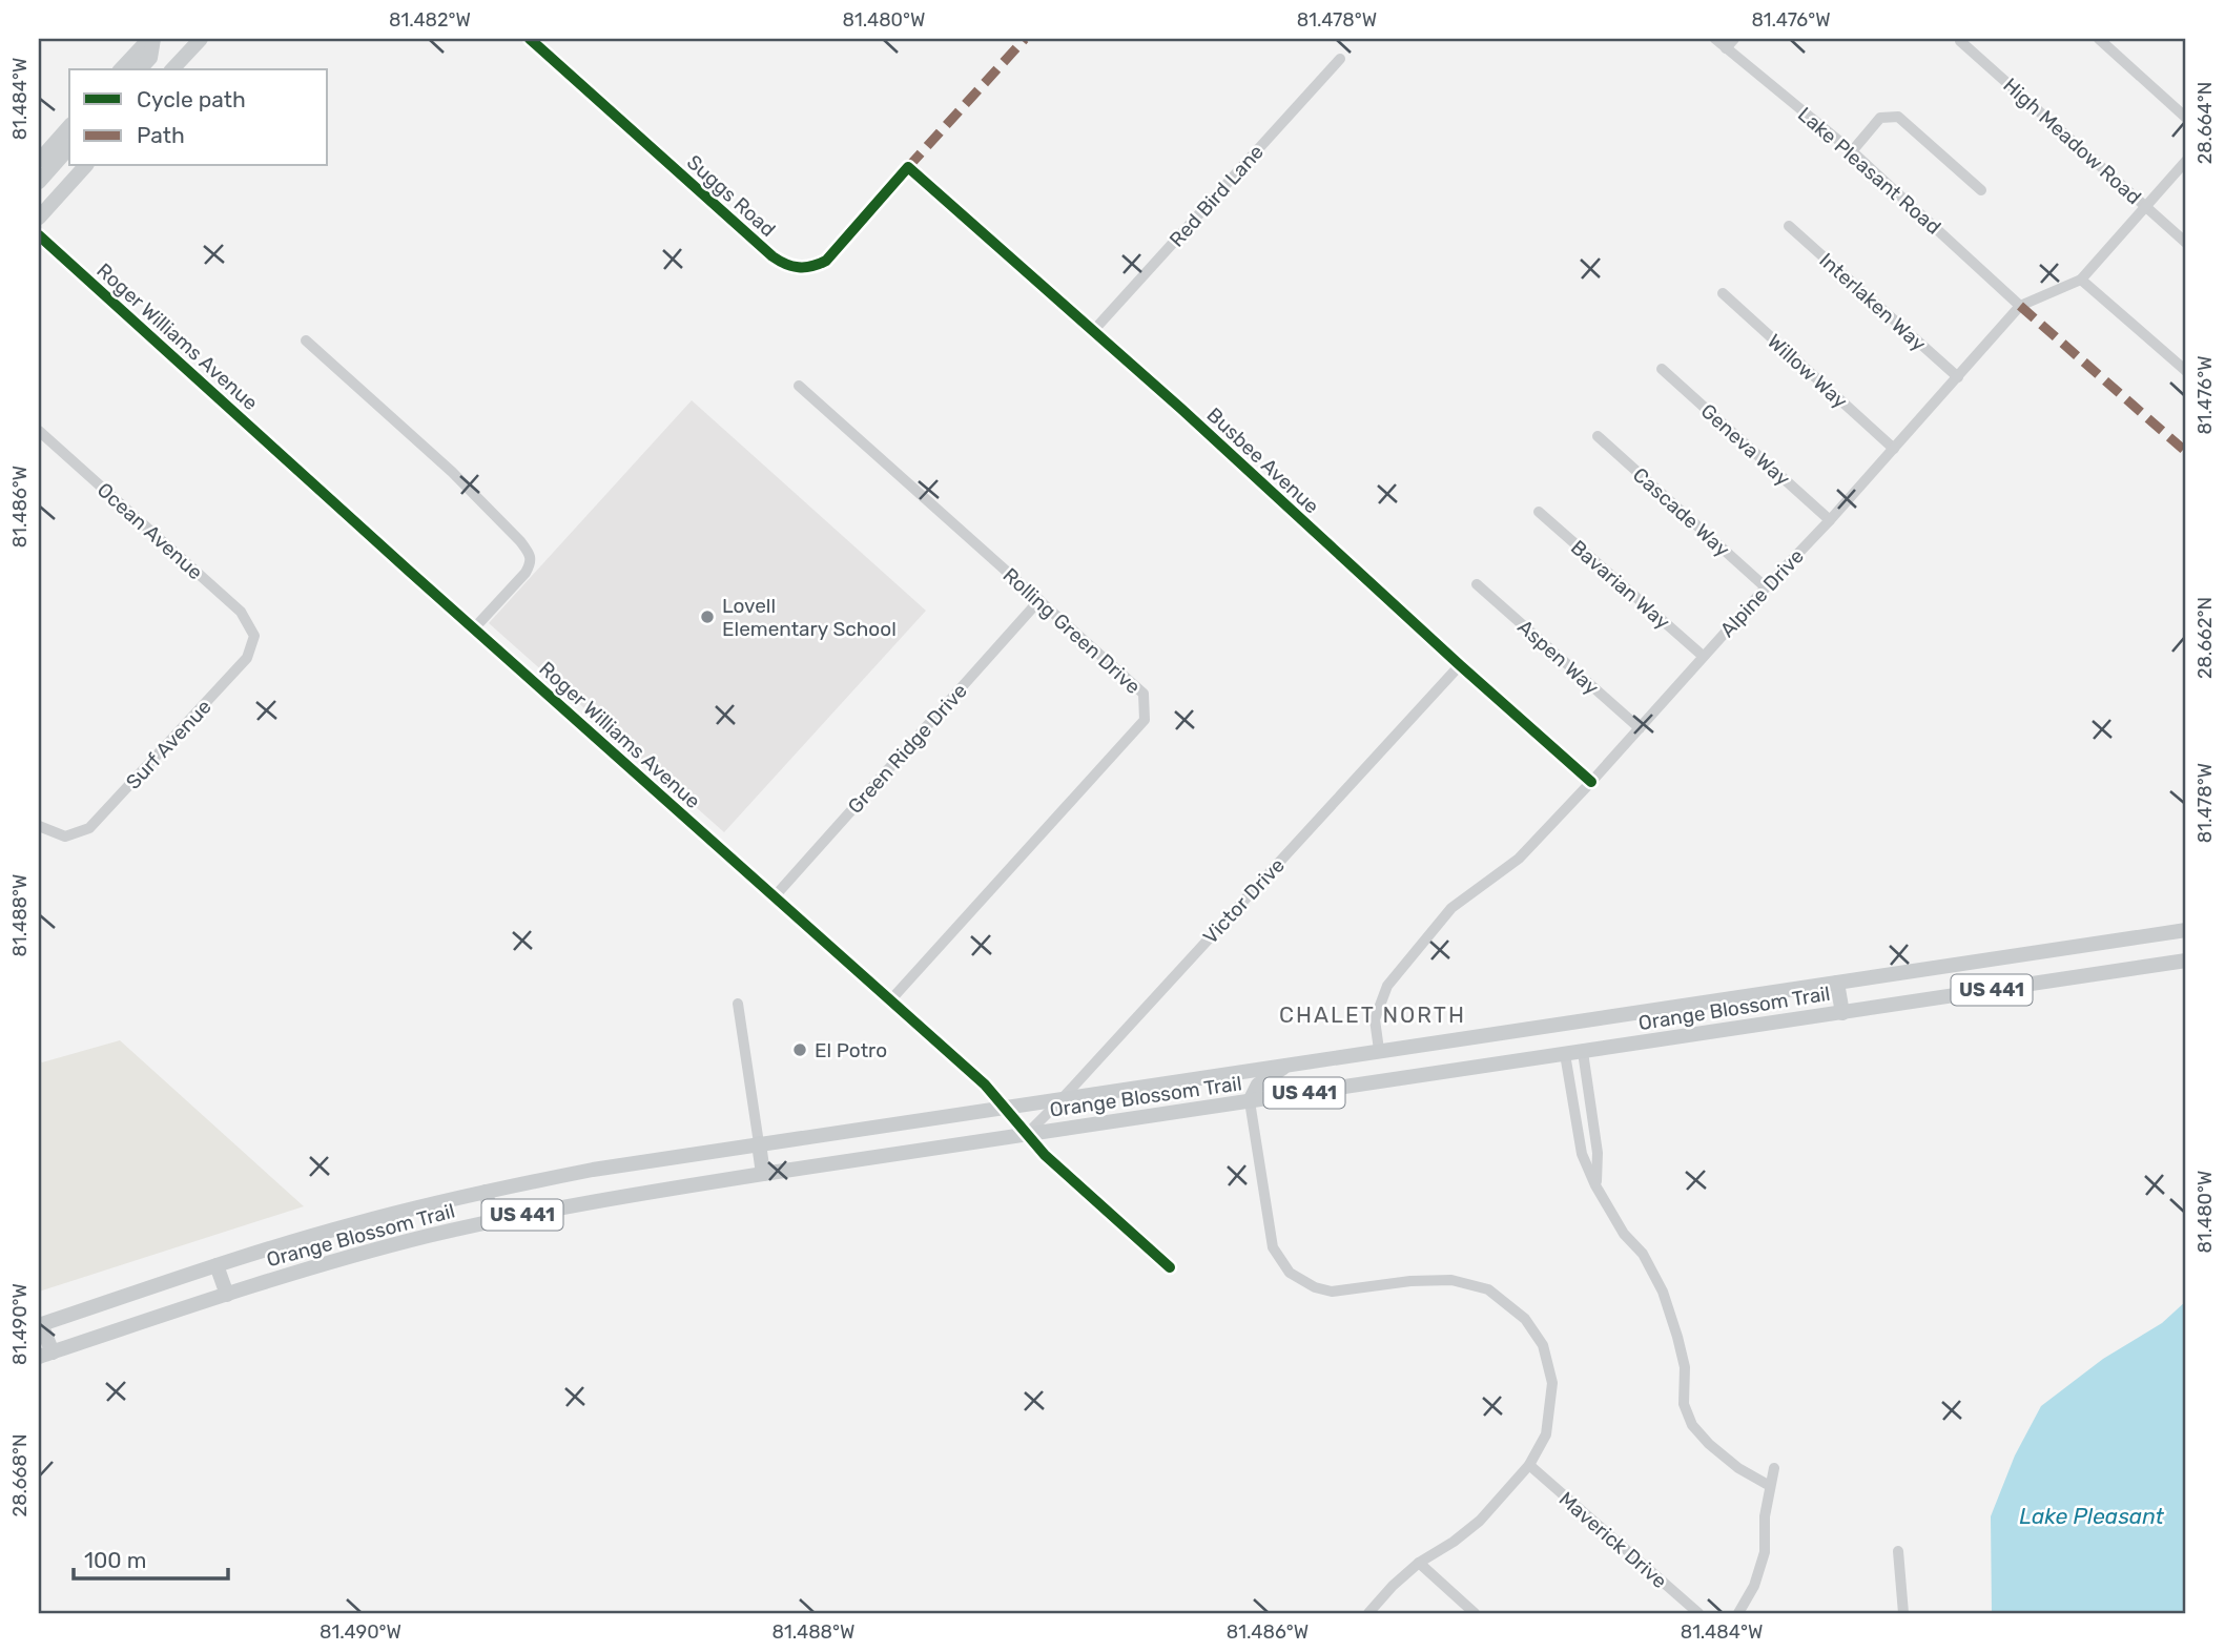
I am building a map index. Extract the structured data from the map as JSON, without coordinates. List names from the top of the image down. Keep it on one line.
{"streets":{"main road":["US 441","Orange Blossom Trail"],"street":["High Meadow Road","Lake Pleasant Road","Suggs Road","Red Bird Lane","Interlaken Way","Roger Williams Avenue","Willow Way","Geneva Way","Busbee Avenue","Cascade Way","Ocean Avenue","Bavarian Way","Alpine Drive","Rolling Green Drive","Aspen Way","Surf Avenue","Green Ridge Drive","Victor Drive","Maverick Drive"]},"crossings":[["High Meadow Road","Alpine Drive"],["Lake Pleasant Road","Alpine Drive"],["Suggs Road","Busbee Avenue"],["Red Bird Lane","Busbee Avenue"],["Interlaken Way","Alpine Drive"],["Roger Williams Avenue","Rolling Green Drive"],["Roger Williams Avenue","Green Ridge Drive"],["Roger Williams Avenue","Victor Drive"],["Roger Williams Avenue","Orange Blossom Trail"],["Willow Way","Alpine Drive"],["Geneva Way","Alpine Drive"],["Busbee Avenue","Alpine Drive"],["Busbee Avenue","Victor Drive"],["Cascade Way","Alpine Drive"],["Ocean Avenue","Surf Avenue"],["Bavarian Way","Alpine Drive"],["Alpine Drive","Aspen Way"],["Alpine Drive","Orange Blossom Trail"],["Rolling Green Drive","Green Ridge Drive"],["Victor Drive","Orange Blossom Trail"]],"districts":["CHALET NORTH"],"water":["Lake Pleasant"],"places":["Lovell Elementary School","El Potro"],"legend":["Cycle path","Path"],"scale_bar":"100 m","coordinates":["81.482°W","81.480°W","81.478°W","81.476°W","81.484°W","28.664°N","81.486°W","28.662°N","81.488°W","81.490°W","28.668°N"]}
